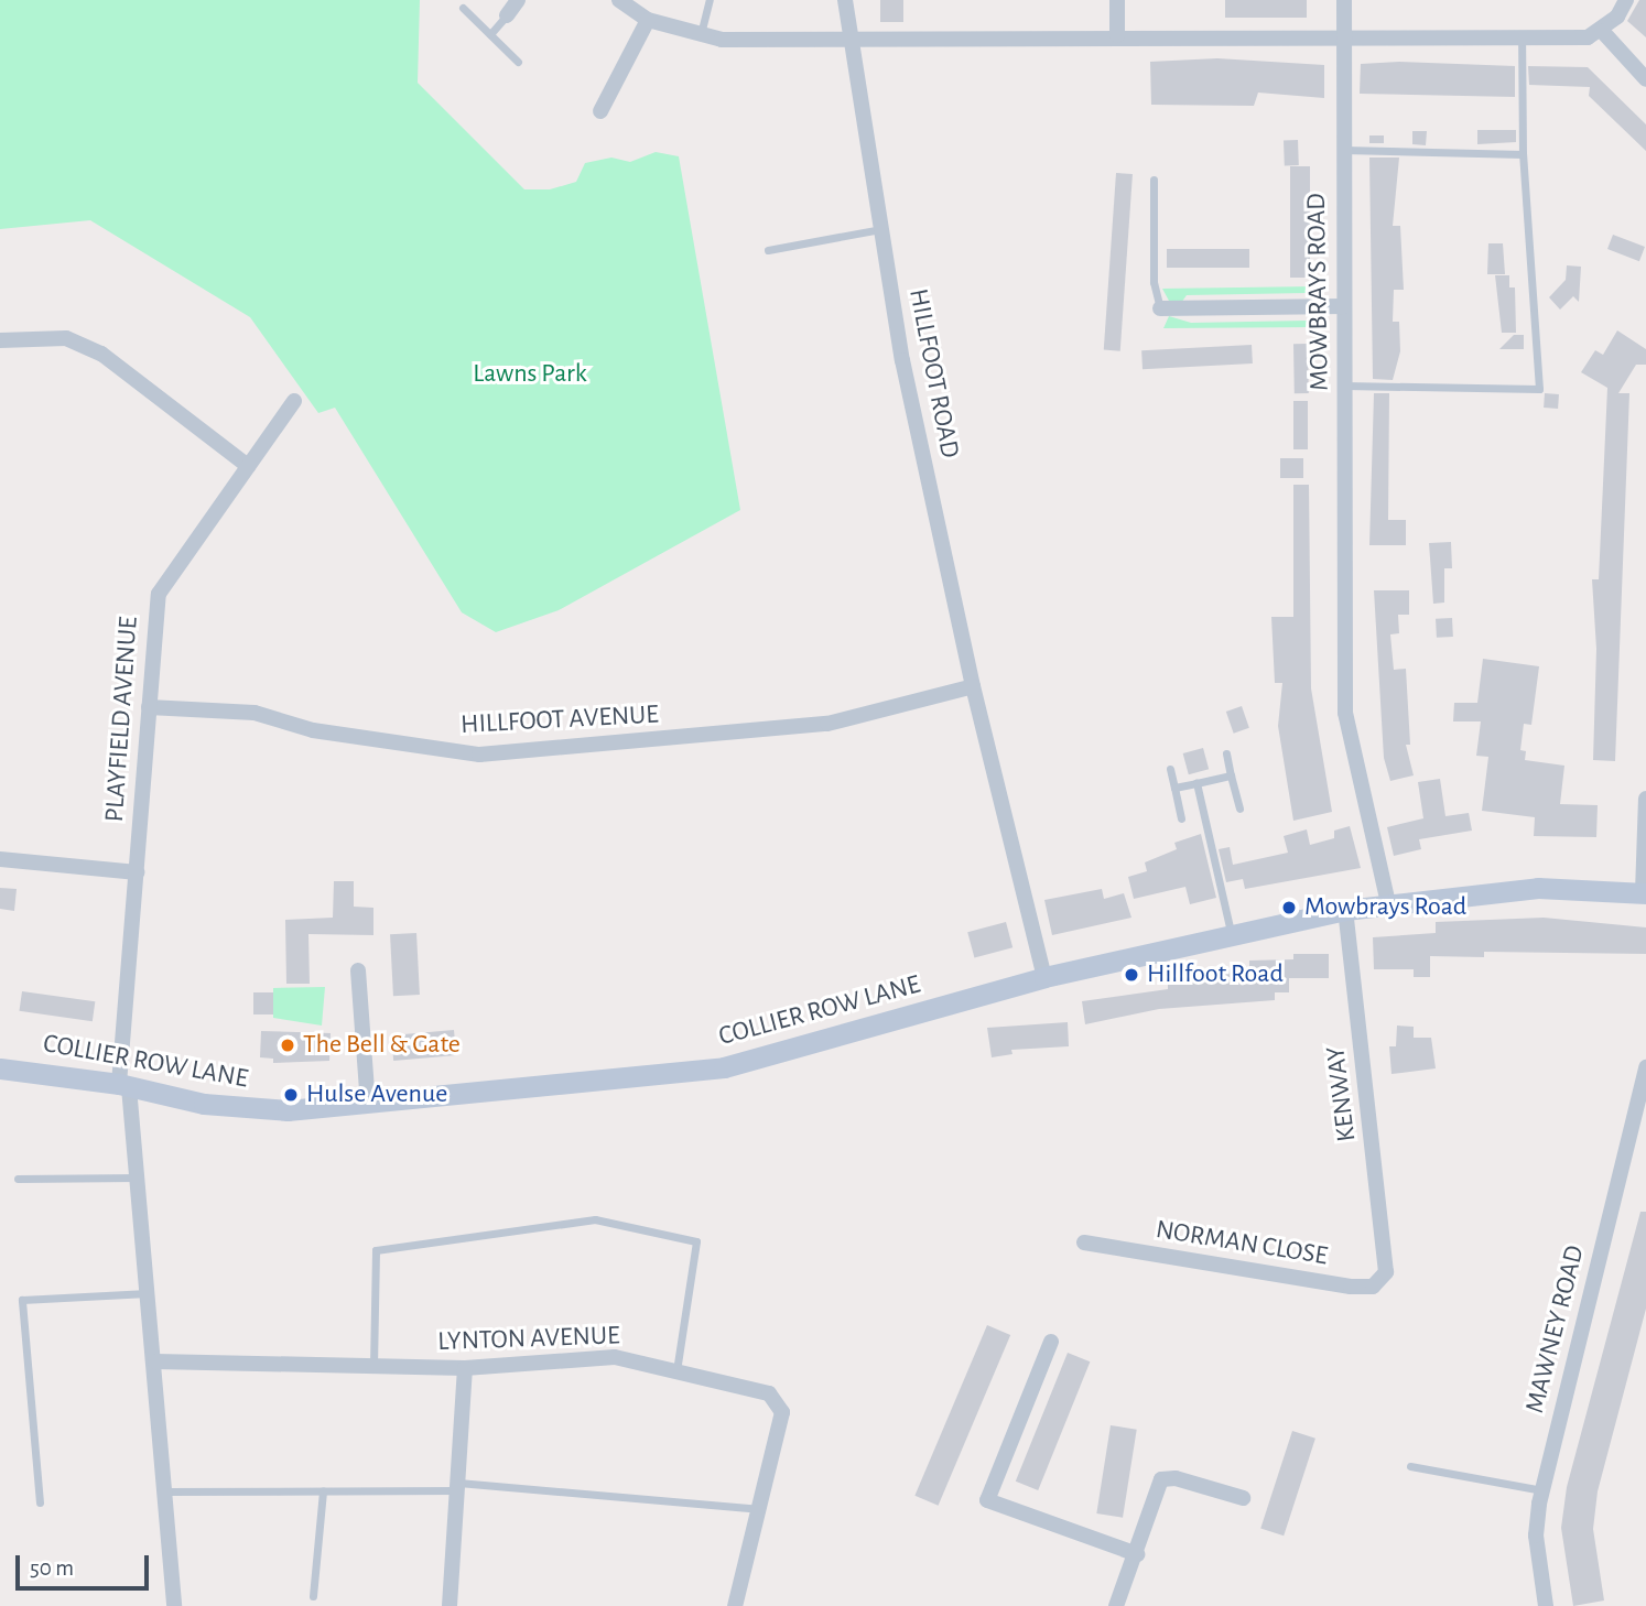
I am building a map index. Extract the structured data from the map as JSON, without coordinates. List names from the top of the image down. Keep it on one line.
{"streets":{"main road":["COLLIER ROW LANE"],"street":["MOWBRAYS ROAD","HILLFOOT ROAD","PLAYFIELD AVENUE","HILLFOOT AVENUE","KENWAY","NORMAN CLOSE","MAWNEY ROAD","LYNTON AVENUE"]},"crossings":[["MOWBRAYS ROAD","COLLIER ROW LANE"],["HILLFOOT ROAD","HILLFOOT AVENUE"],["HILLFOOT ROAD","COLLIER ROW LANE"],["PLAYFIELD AVENUE","HILLFOOT AVENUE"],["PLAYFIELD AVENUE","COLLIER ROW LANE"],["COLLIER ROW LANE","KENWAY"],["KENWAY","NORMAN CLOSE"]],"parks":["Lawns Park"],"places":["Mowbrays Road","Hillfoot Road","The Bell & Gate","Hulse Avenue"],"scale_bar":"50 m"}
